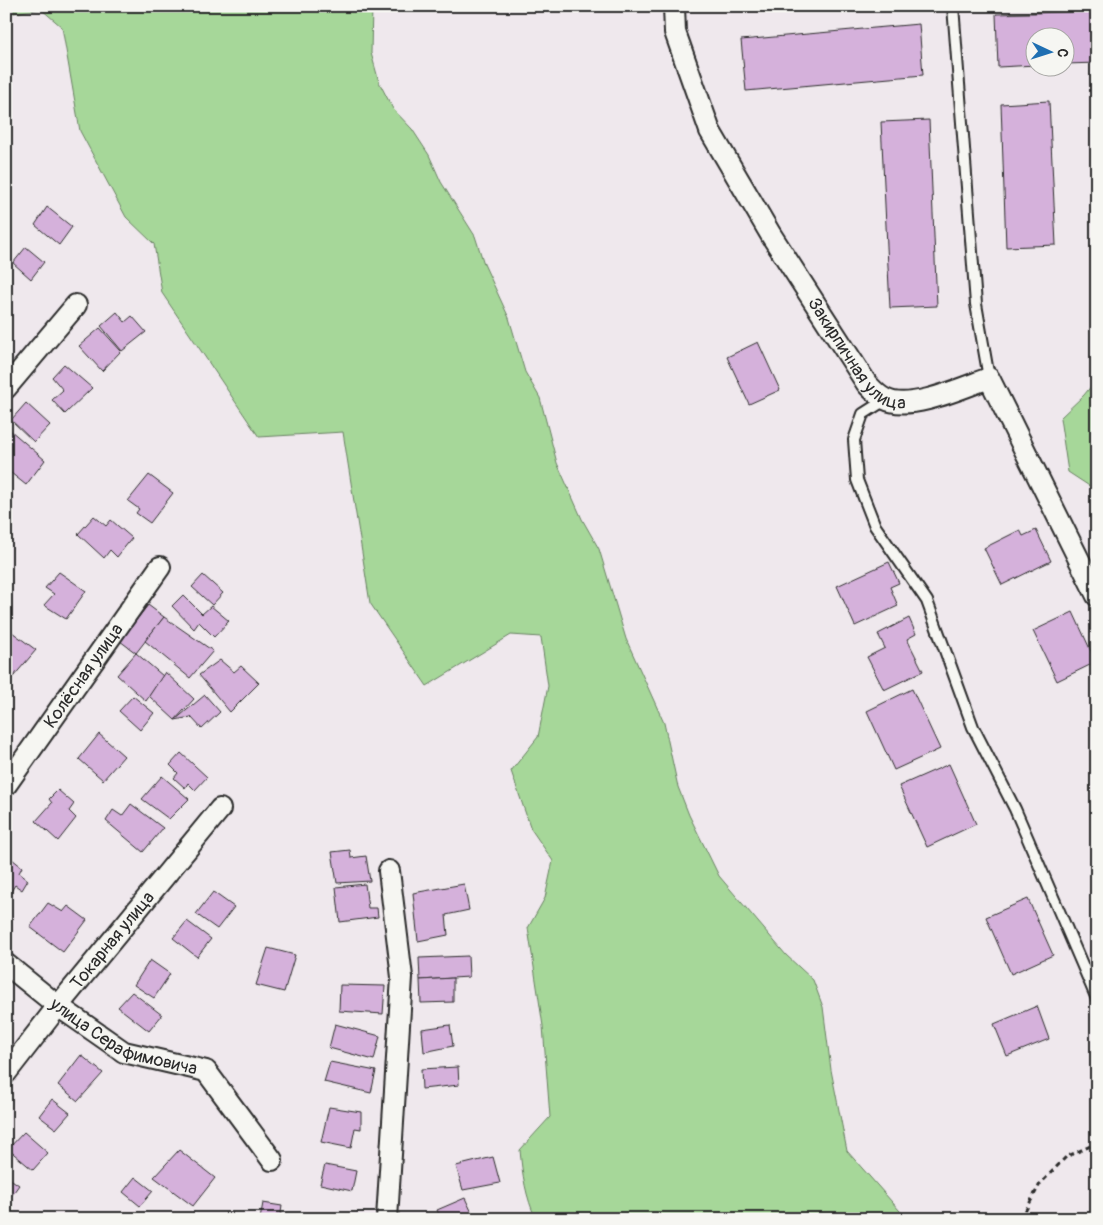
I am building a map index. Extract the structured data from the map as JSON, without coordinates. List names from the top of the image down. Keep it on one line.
{"streets":{"street":["Закирпичная улица","Колёсная улица","Токарная улица","улица Серафимовича"]},"crossings":[["Токарная улица","улица Серафимовича"]],"north":"right"}
